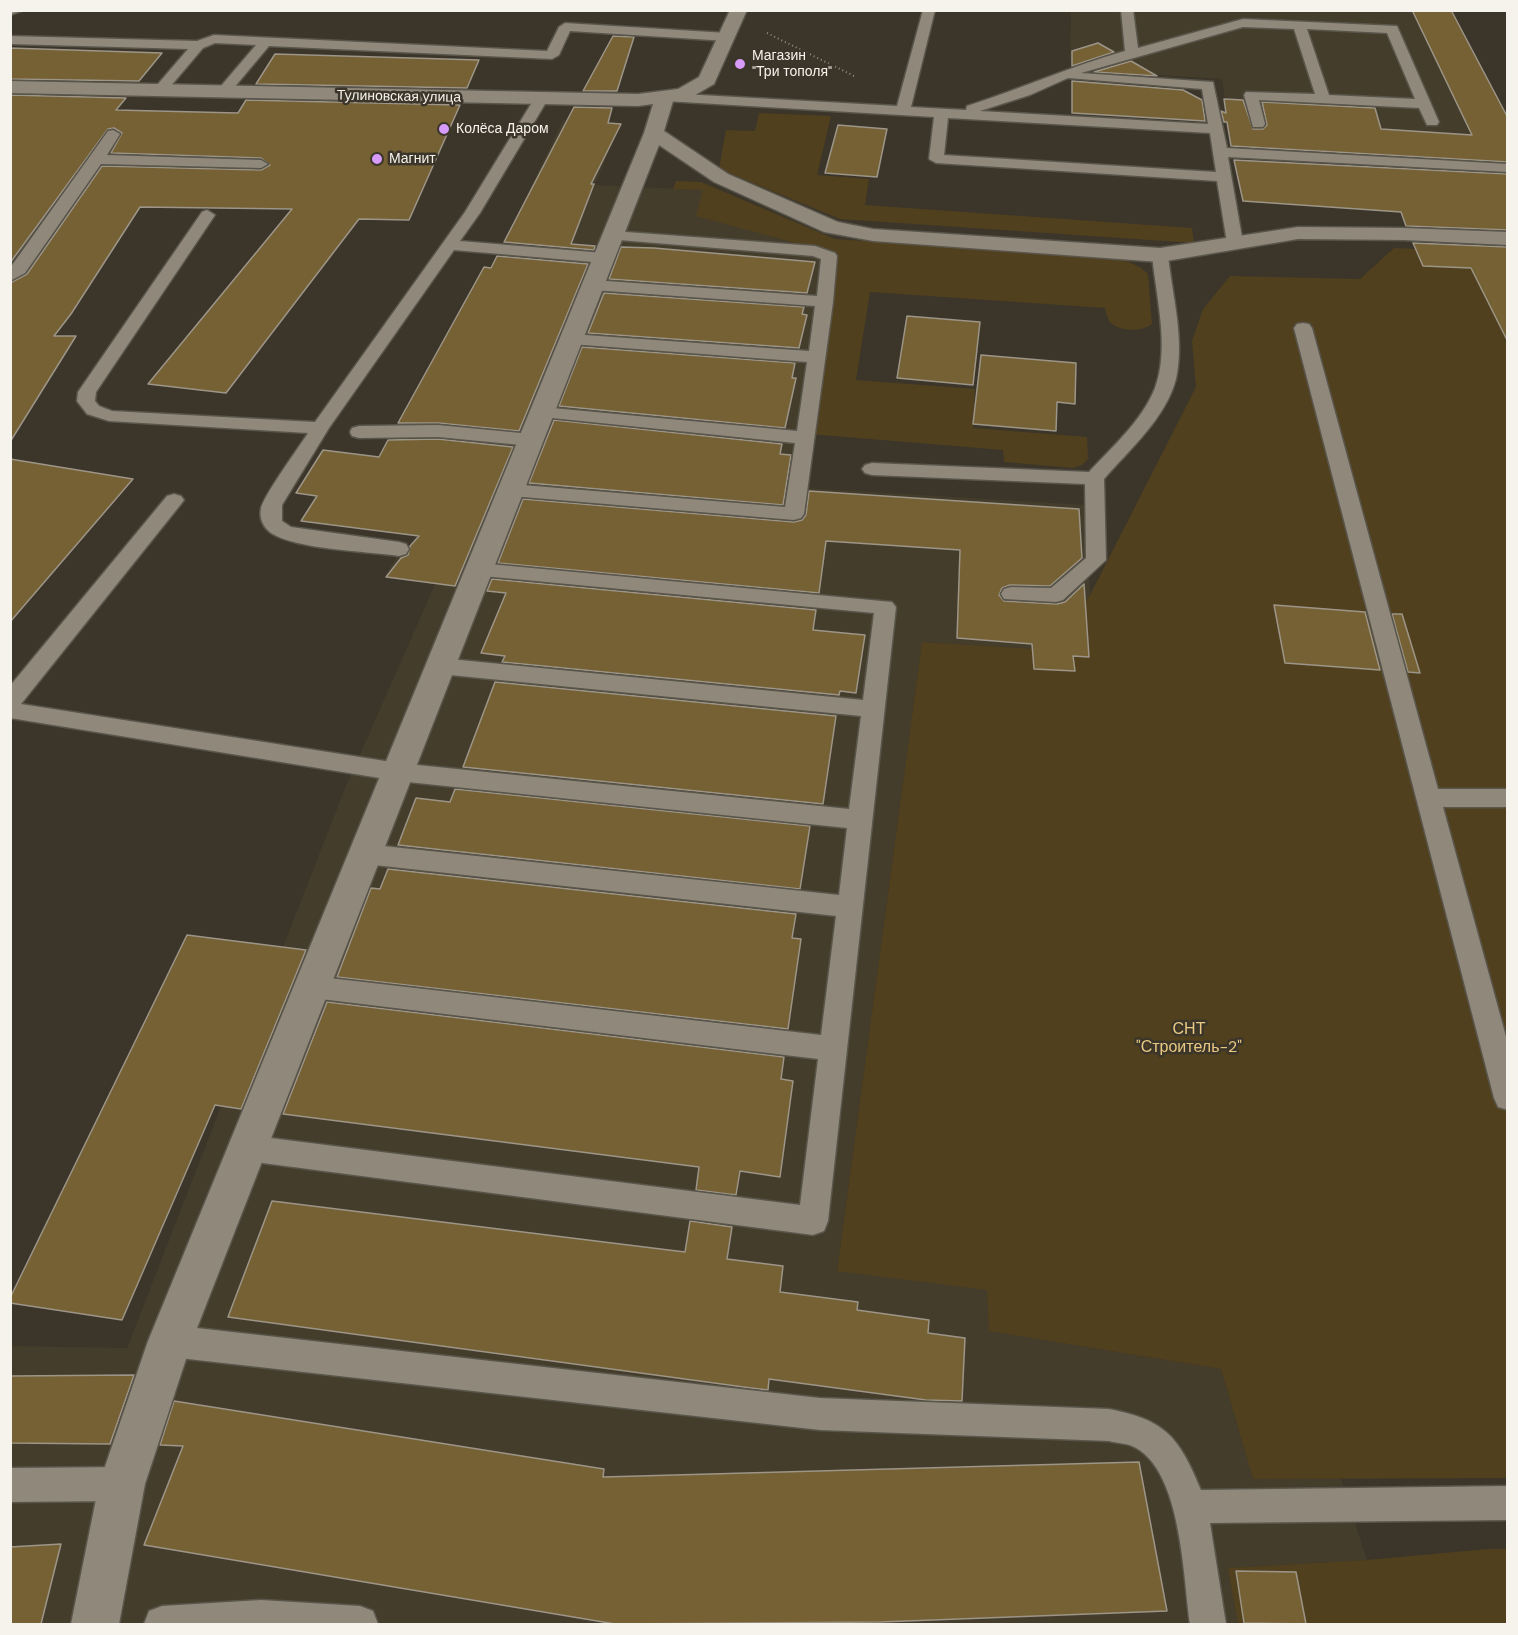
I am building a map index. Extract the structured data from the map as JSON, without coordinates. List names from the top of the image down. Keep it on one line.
{"streets":{"street":["Тулиновская улица"]},"parks":["СНТ \"Строитель-2\""],"places":["Магазин \"Три тополя\"","Колёса Даром","Магнит"]}
